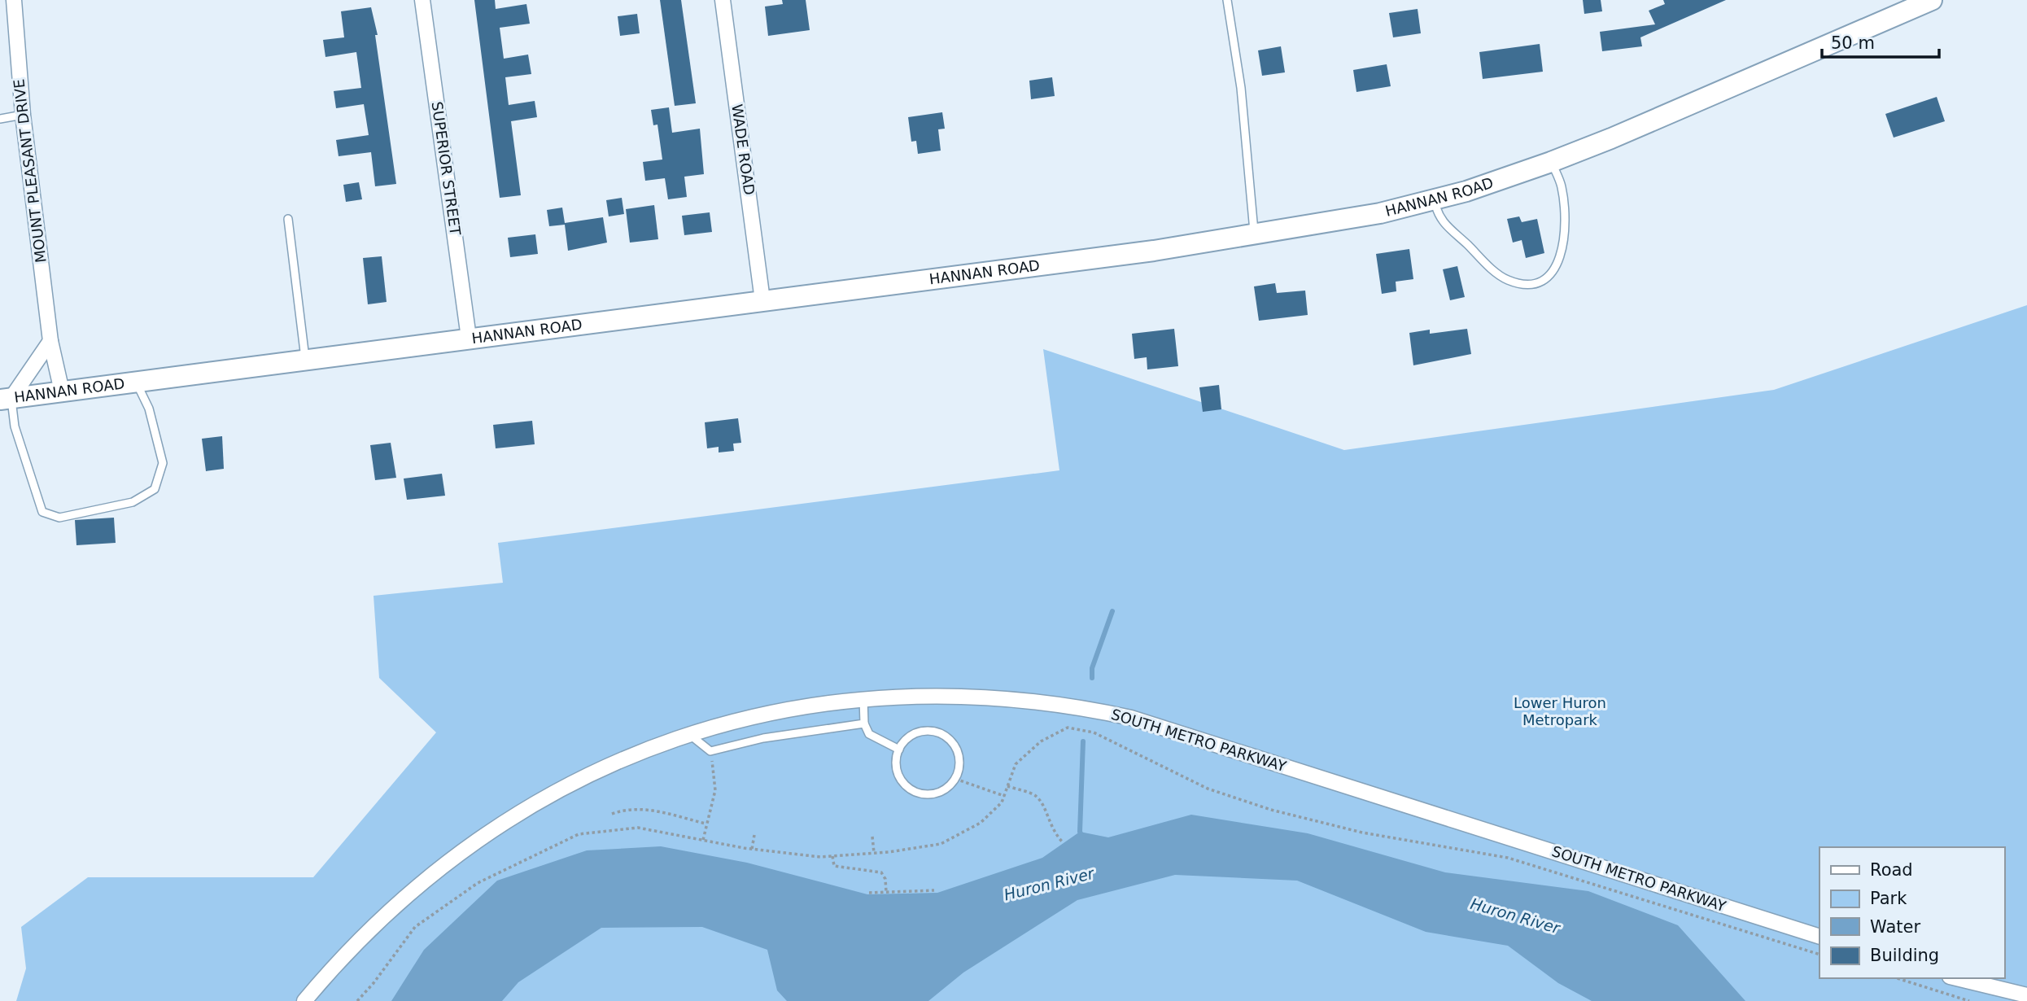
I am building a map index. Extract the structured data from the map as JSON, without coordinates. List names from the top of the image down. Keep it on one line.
{"streets":{"street":["WADE ROAD","SUPERIOR STREET","MOUNT PLEASANT DRIVE","HANNAN ROAD","SOUTH METRO PARKWAY"]},"crossings":[["WADE ROAD","HANNAN ROAD"],["SUPERIOR STREET","HANNAN ROAD"],["MOUNT PLEASANT DRIVE","HANNAN ROAD"]],"water":["Huron River"],"parks":["Lower Huron Metropark"],"legend":["Road","Park","Water","Building"],"scale_bar":"50 m"}
